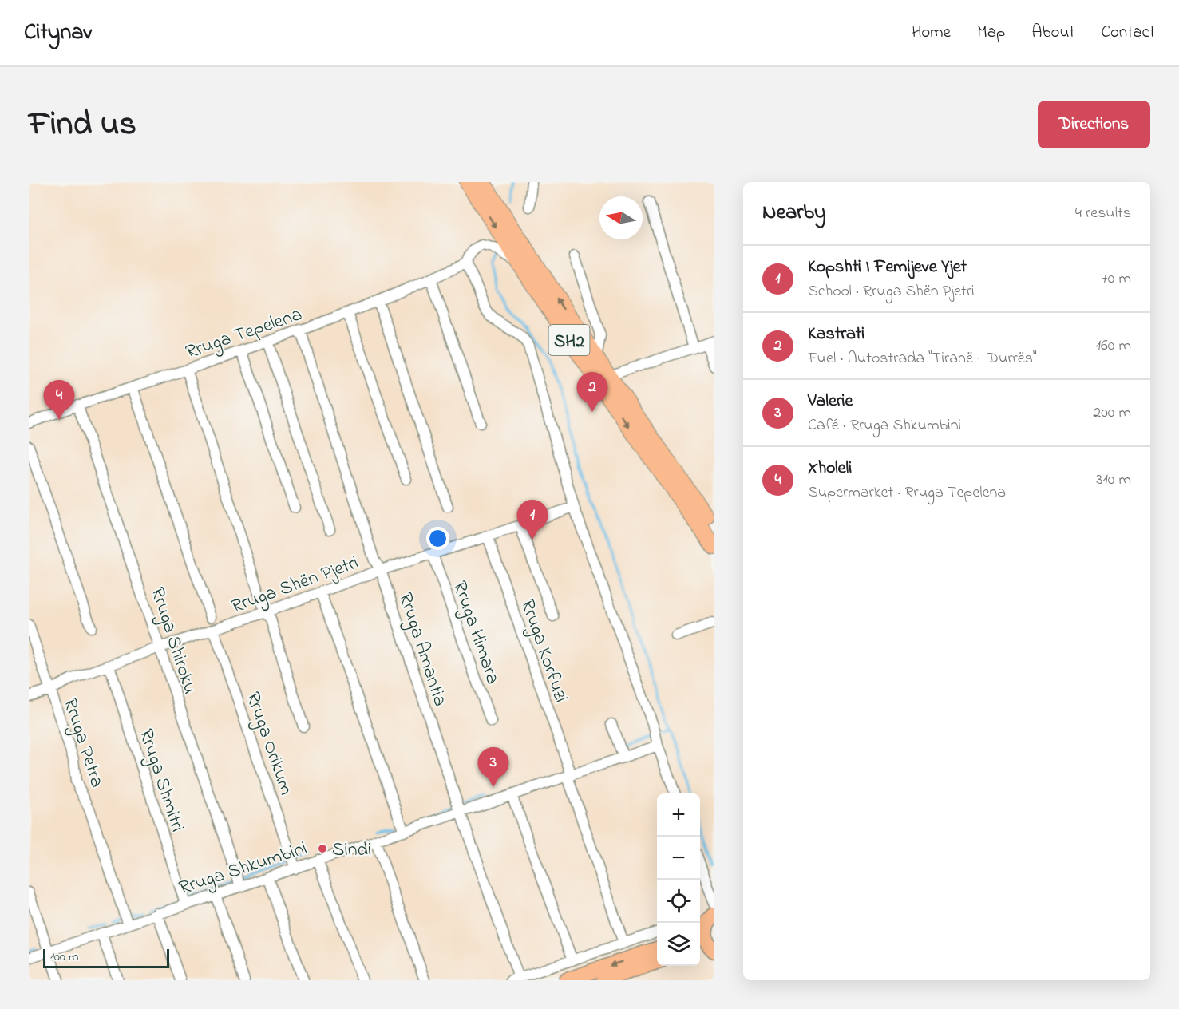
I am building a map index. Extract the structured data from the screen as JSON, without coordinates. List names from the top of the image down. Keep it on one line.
{"streets":{"highway":["SH2"],"street":["Rruga Tepelena","Rruga Shën Pjetri","Rruga Himara","Rruga Shiroku","Rruga Amantia","Rruga Korfuzi","Rruga Petra","Rruga Orikum","Rruga Shmitri","Rruga Shkumbini"]},"crossings":[["Rruga Tepelena","Rruga Shiroku"],["Rruga Tepelena","Rruga Amantia"],["Rruga Shën Pjetri","Rruga Himara"],["Rruga Shën Pjetri","Rruga Shiroku"],["Rruga Shën Pjetri","Rruga Amantia"],["Rruga Shën Pjetri","Rruga Korfuzi"],["Rruga Shën Pjetri","Rruga Petra"],["Rruga Shën Pjetri","Rruga Orikum"],["Rruga Shën Pjetri","Rruga Shmitri"],["Rruga Shiroku","Rruga Shkumbini"],["Rruga Amantia","Rruga Shkumbini"],["Rruga Korfuzi","Rruga Shkumbini"],["Rruga Petra","Rruga Shkumbini"],["Rruga Orikum","Rruga Shkumbini"],["Rruga Shmitri","Rruga Shkumbini"]],"places":["Sindi"],"scale_bar":"100 m","north":"left","page":{"header":"Citynav","nav":["Home","Map","About","Contact"],"title":"Find us","buttons":"Directions","heading":["Nearby","4 results"],"list":[{"mark":"1","name":"Kopshti I Femijeve Yjet","note":"School · Rruga Shën Pjetri","value":"70 m"},{"mark":"2","name":"Kastrati","note":"Fuel · Autostrada \"Tiranë - Durrës\"","value":"160 m"},{"mark":"3","name":"Valerie","note":"Café · Rruga Shkumbini","value":"200 m"},{"mark":"4","name":"Xholeli","note":"Supermarket · Rruga Tepelena","value":"310 m"}],"pins":["2","4","1","3"],"map_buttons":["+","−"],"scale":"100 m"}}
